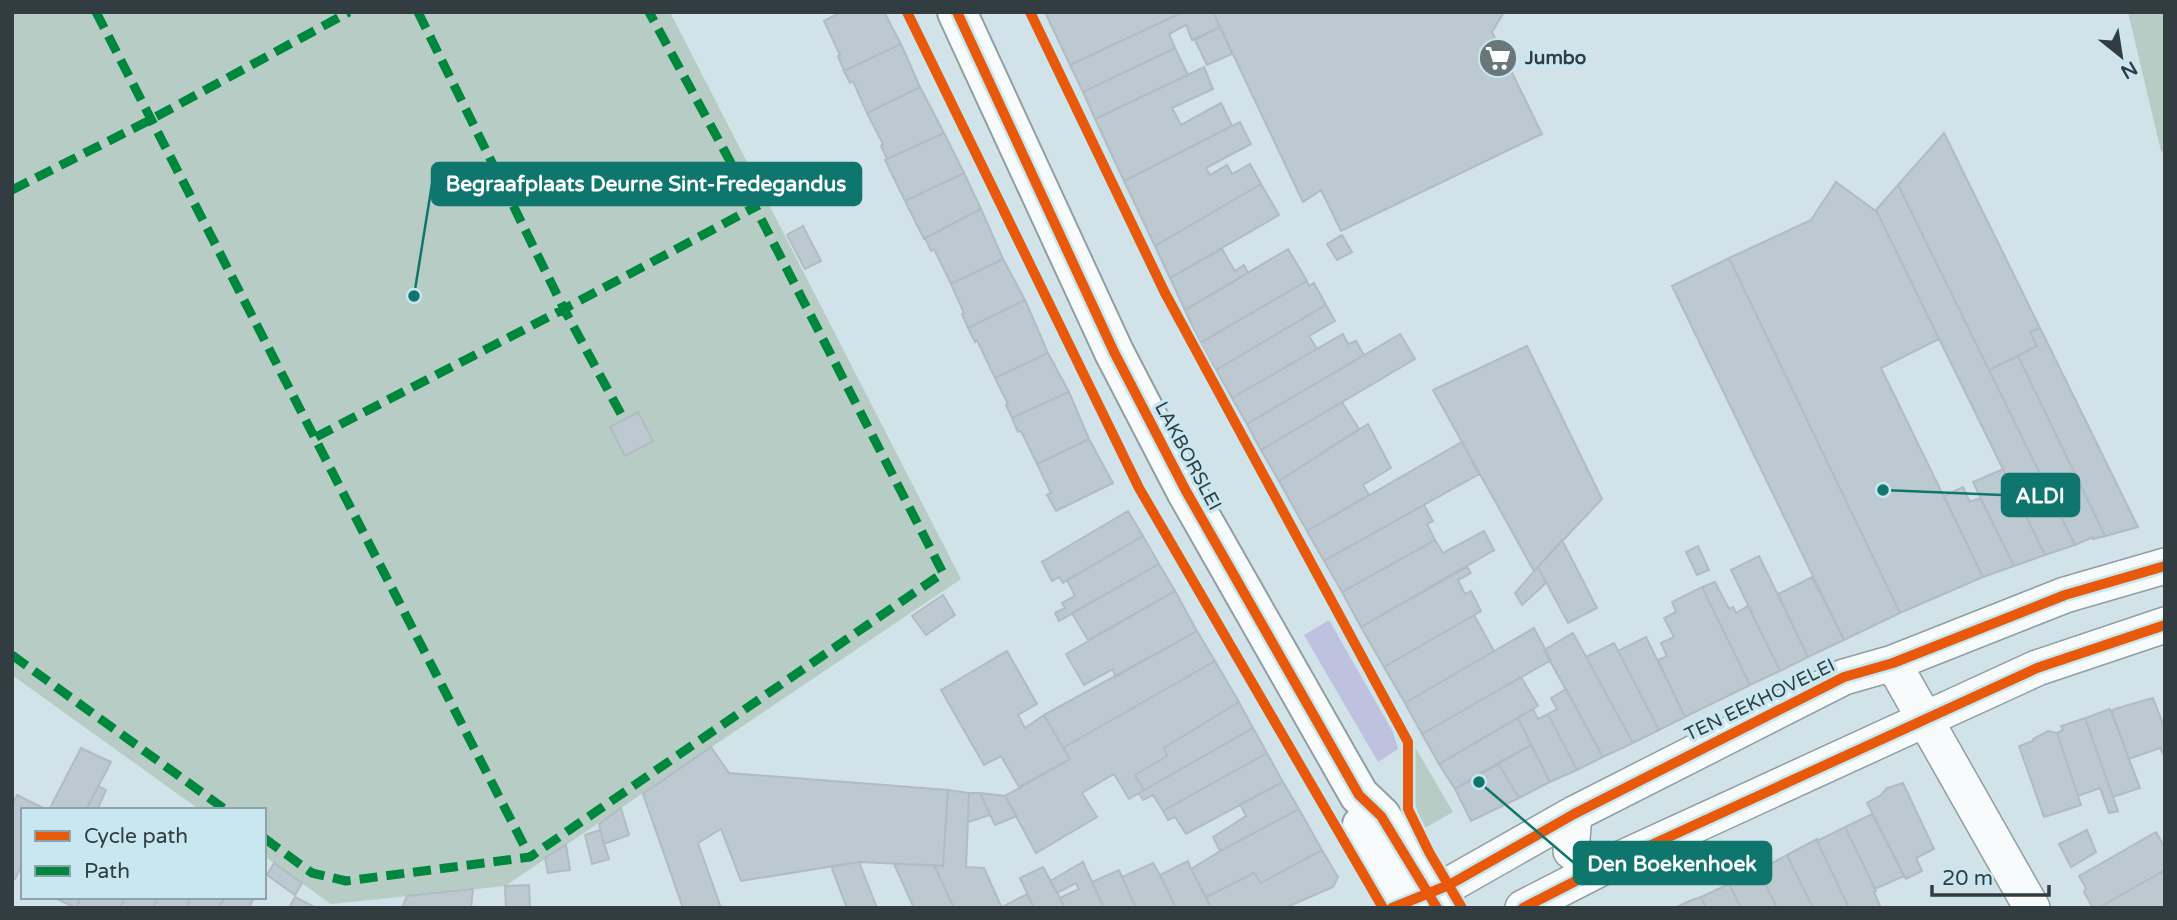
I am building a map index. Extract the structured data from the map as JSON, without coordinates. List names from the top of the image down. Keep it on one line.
{"streets":{"street":["LAKBORSLEI","TEN EEKHOVELEI"]},"crossings":[["LAKBORSLEI","TEN EEKHOVELEI"]],"places":{"supermarket":["Jumbo"],"other":["Begraafplaats Deurne Sint-Fredegandus","ALDI","Den Boekenhoek"]},"legend":["Cycle path","Path"],"scale_bar":"20 m","north":"bottom right"}
